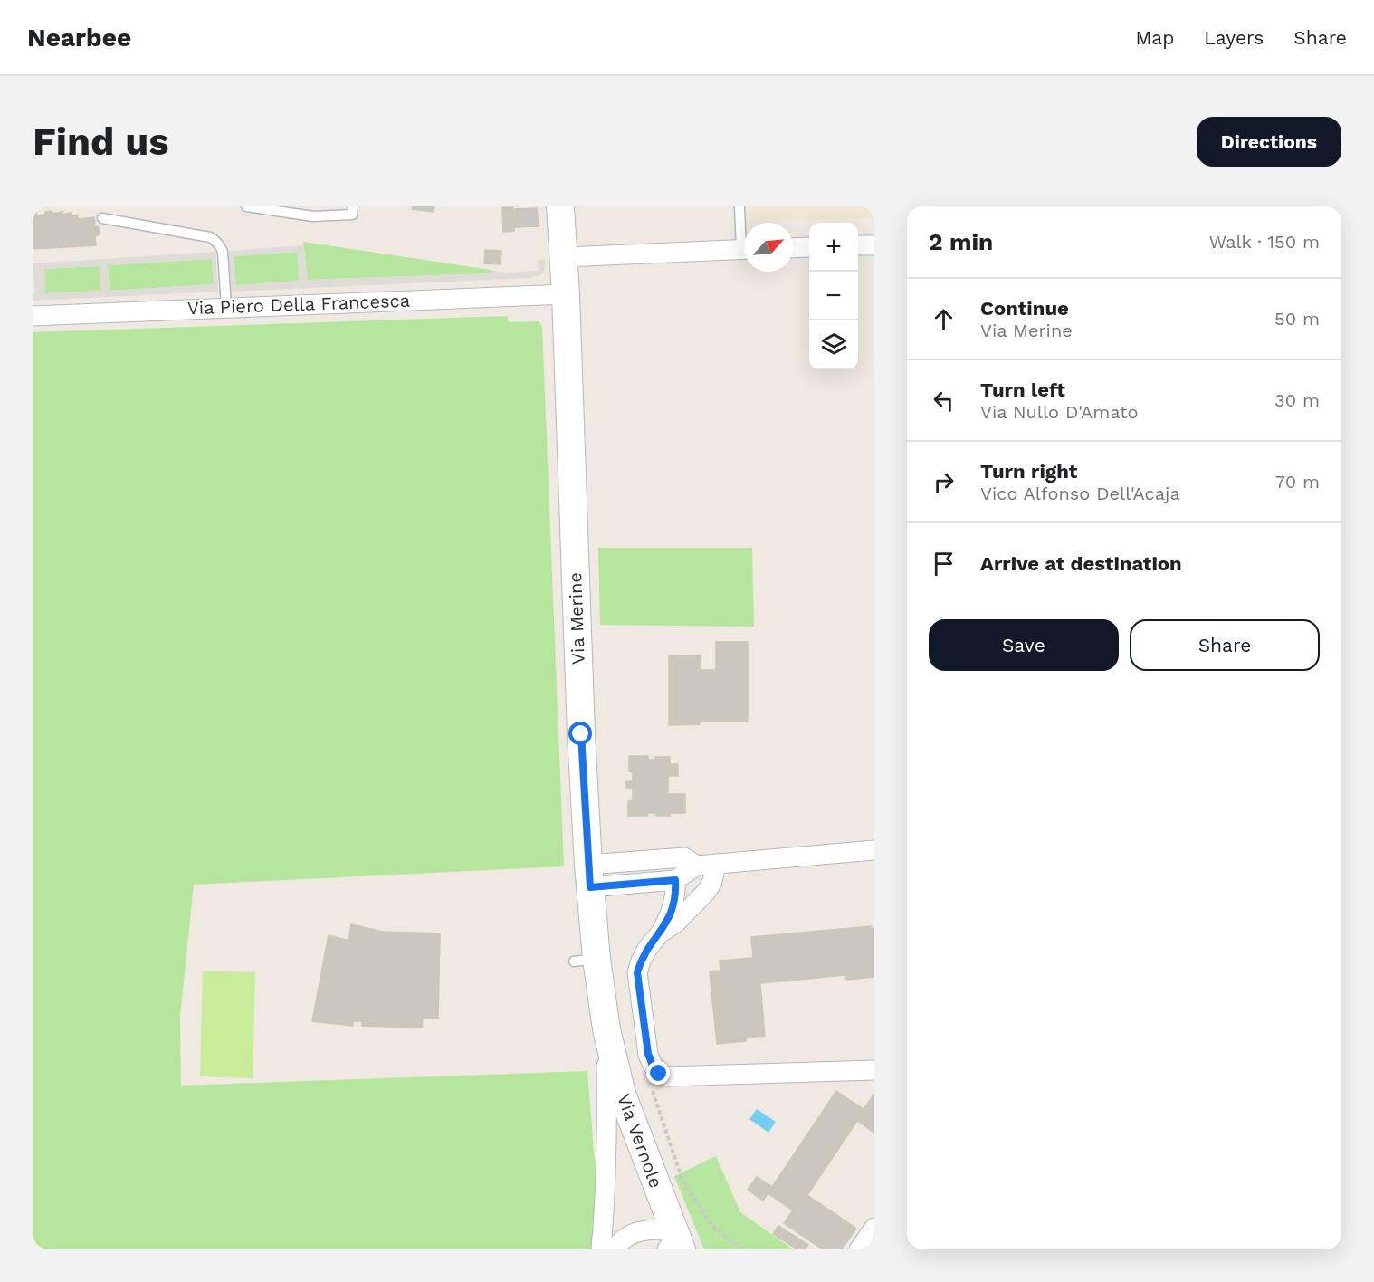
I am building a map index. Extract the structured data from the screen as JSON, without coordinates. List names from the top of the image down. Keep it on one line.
{"streets":{"main road":["Via Merine","Via Vernole"],"street":["Via Piero Della Francesca"]},"crossings":[["Via Piero Della Francesca","Via Merine"],["Via Merine","Via Vernole"]],"north":"top right","page":{"header":"Nearbee","nav":["Map","Layers","Share"],"buttons":["Directions",["Save","Share"]],"title":"Find us","heading":["2 min","Walk · 150 m"],"map_buttons":["+","−"],"list":[["Continue","Via Merine","50 m"],["Turn left","Via Nullo D'Amato","30 m"],["Turn right","Vico Alfonso Dell'Acaja","70 m"],"Arrive at destination"]}}
